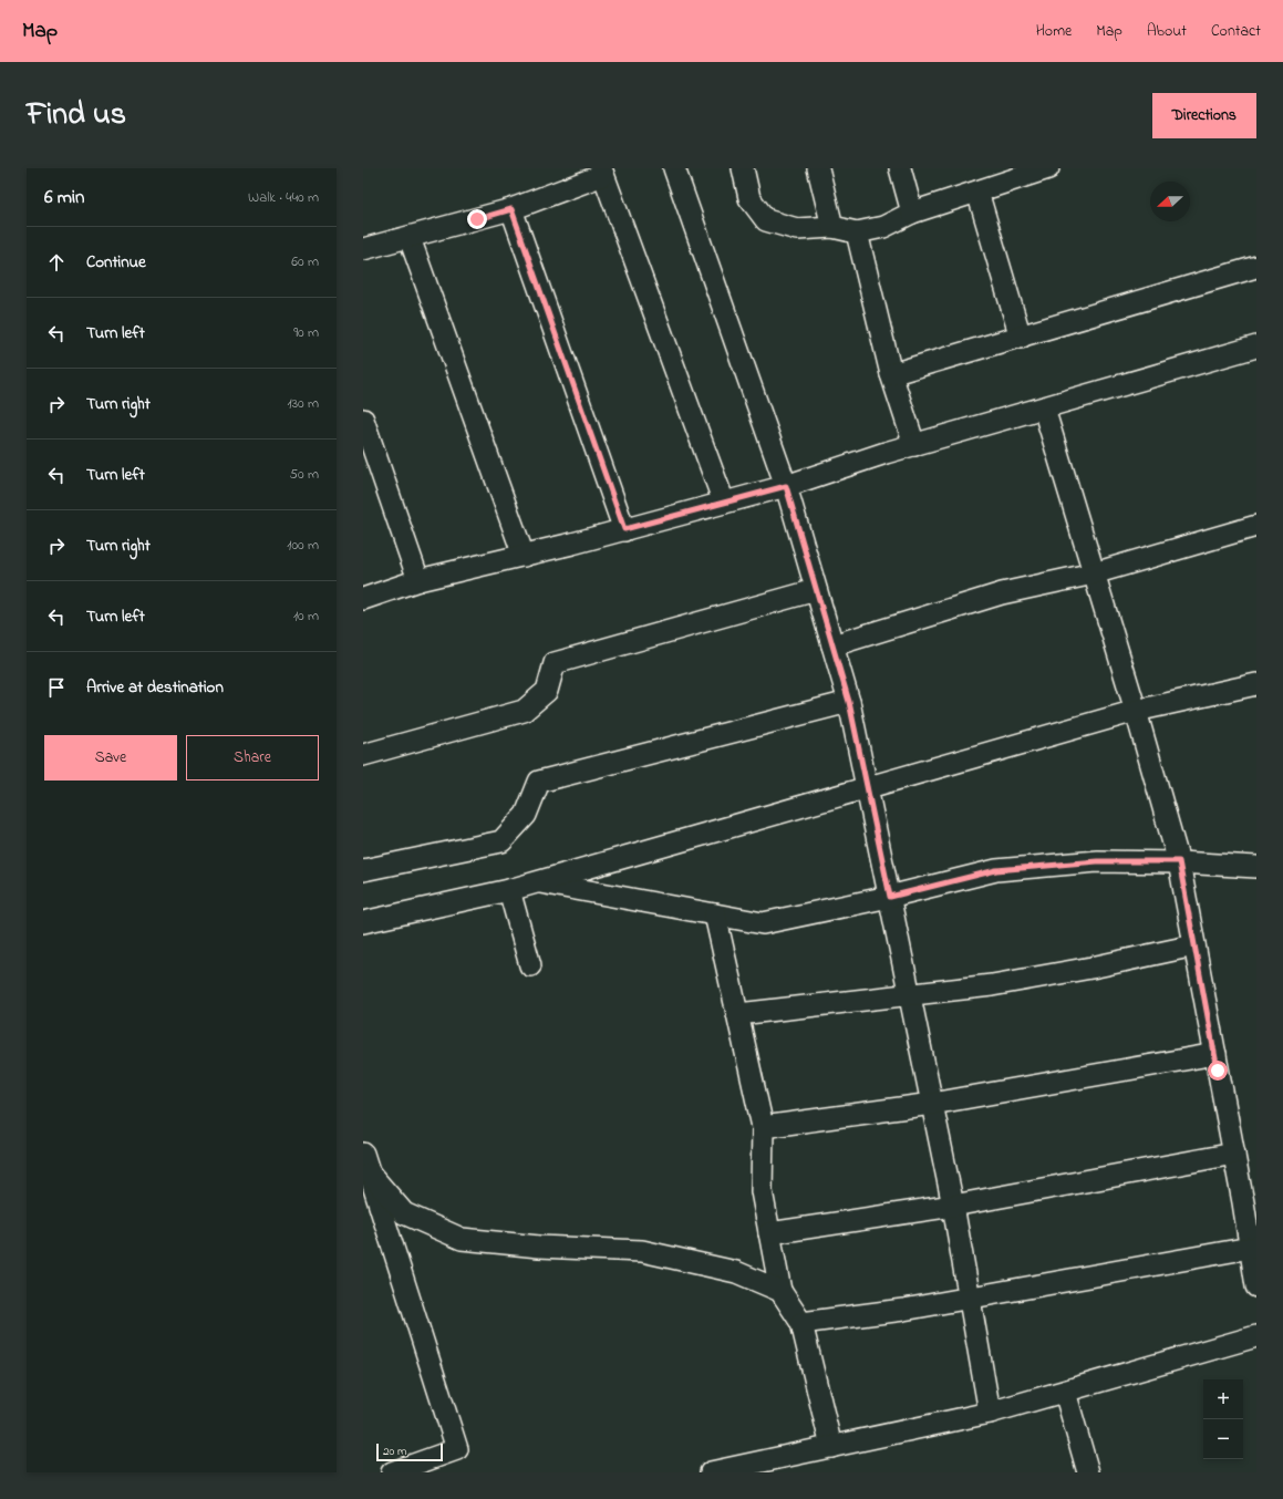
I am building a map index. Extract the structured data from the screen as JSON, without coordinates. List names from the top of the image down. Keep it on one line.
{"scale_bar":"20 m","north":"left","page":{"header":"Map","nav":["Home","Map","About","Contact"],"title":"Find us","buttons":["Directions",["Save","Share"]],"heading":["6 min","Walk · 440 m"],"list":[["Continue","60 m"],["Turn left","90 m"],["Turn right","130 m"],["Turn left","50 m"],["Turn right","100 m"],["Turn left","10 m"],"Arrive at destination"],"map_buttons":["+","−"],"scale":"20 m"}}
